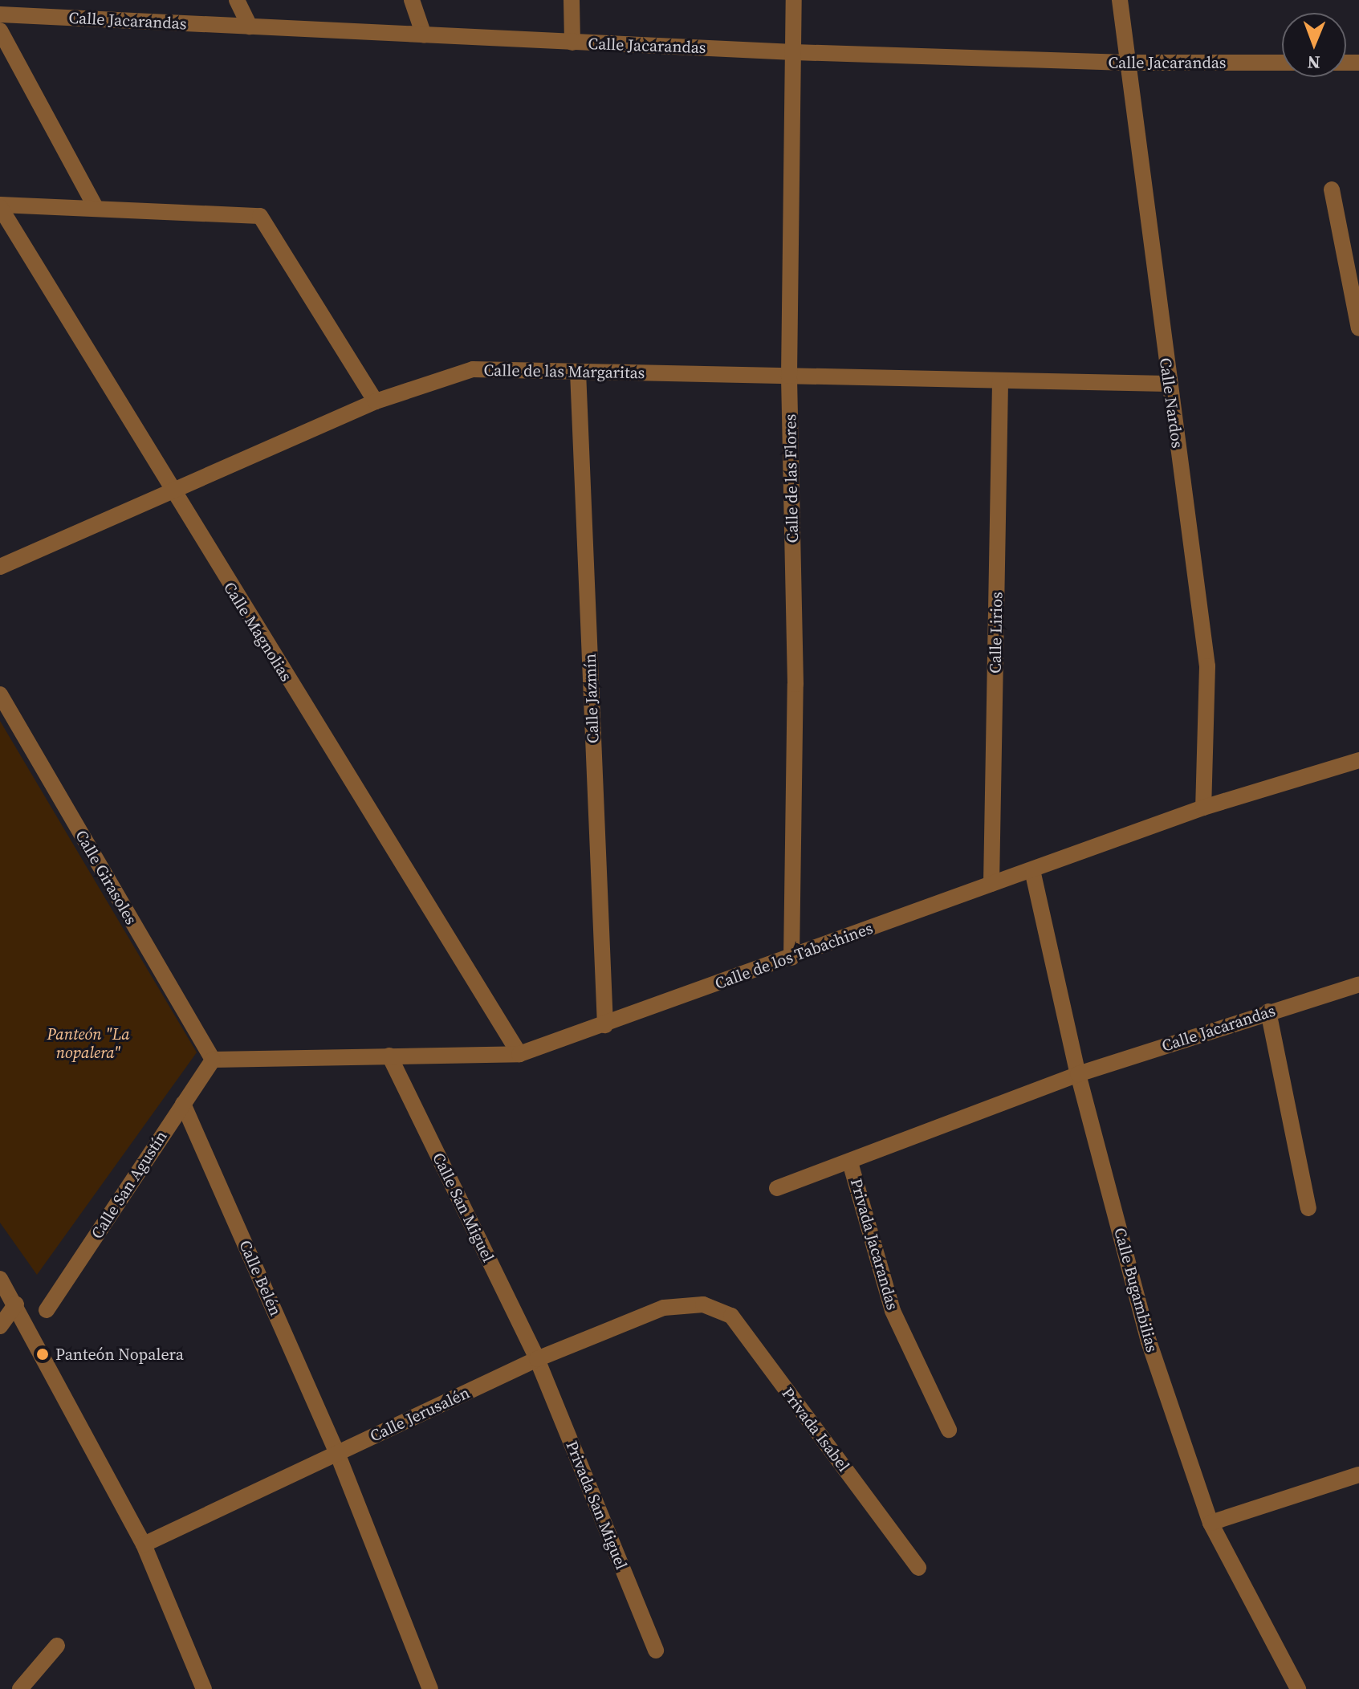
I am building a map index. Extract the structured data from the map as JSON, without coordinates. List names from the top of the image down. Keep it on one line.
{"streets":{"street":["Calle Jacarandas","Calle de las Margaritas","Calle Nardos","Calle de las Flores","Calle Magnolias","Calle Lirios","Calle Jazmín","Calle Girasoles","Calle de los Tabachines","Calle San Agustín","Calle San Miguel","Privada Jacarandas","Calle Belén","Calle Bugambilias","Calle Jerusalén","Privada Isabel","Privada San Miguel"]},"crossings":[["Calle Jacarandas","Calle Nardos"],["Calle Jacarandas","Calle de las Flores"],["Calle Jacarandas","Privada Jacarandas"],["Calle Jacarandas","Calle Bugambilias"],["Calle de las Margaritas","Calle Nardos"],["Calle de las Margaritas","Calle de las Flores"],["Calle de las Margaritas","Calle Magnolias"],["Calle de las Margaritas","Calle Lirios"],["Calle de las Margaritas","Calle Jazmín"],["Calle Nardos","Calle de los Tabachines"],["Calle de las Flores","Calle de los Tabachines"],["Calle Magnolias","Calle de los Tabachines"],["Calle Lirios","Calle de los Tabachines"],["Calle Jazmín","Calle de los Tabachines"],["Calle Girasoles","Calle de los Tabachines"],["Calle Girasoles","Calle San Agustín"],["Calle de los Tabachines","Calle San Agustín"],["Calle de los Tabachines","Calle San Miguel"],["Calle de los Tabachines","Calle Bugambilias"],["Calle San Agustín","Calle Belén"],["Calle San Miguel","Calle Jerusalén"],["Calle San Miguel","Privada San Miguel"],["Privada Jacarandas","Calle Bugambilias"],["Calle Belén","Calle Jerusalén"],["Calle Jerusalén","Privada Isabel"],["Calle Jerusalén","Privada San Miguel"]],"parks":["Panteón \"La nopalera\""],"places":["Panteón Nopalera"],"north":"bottom"}
